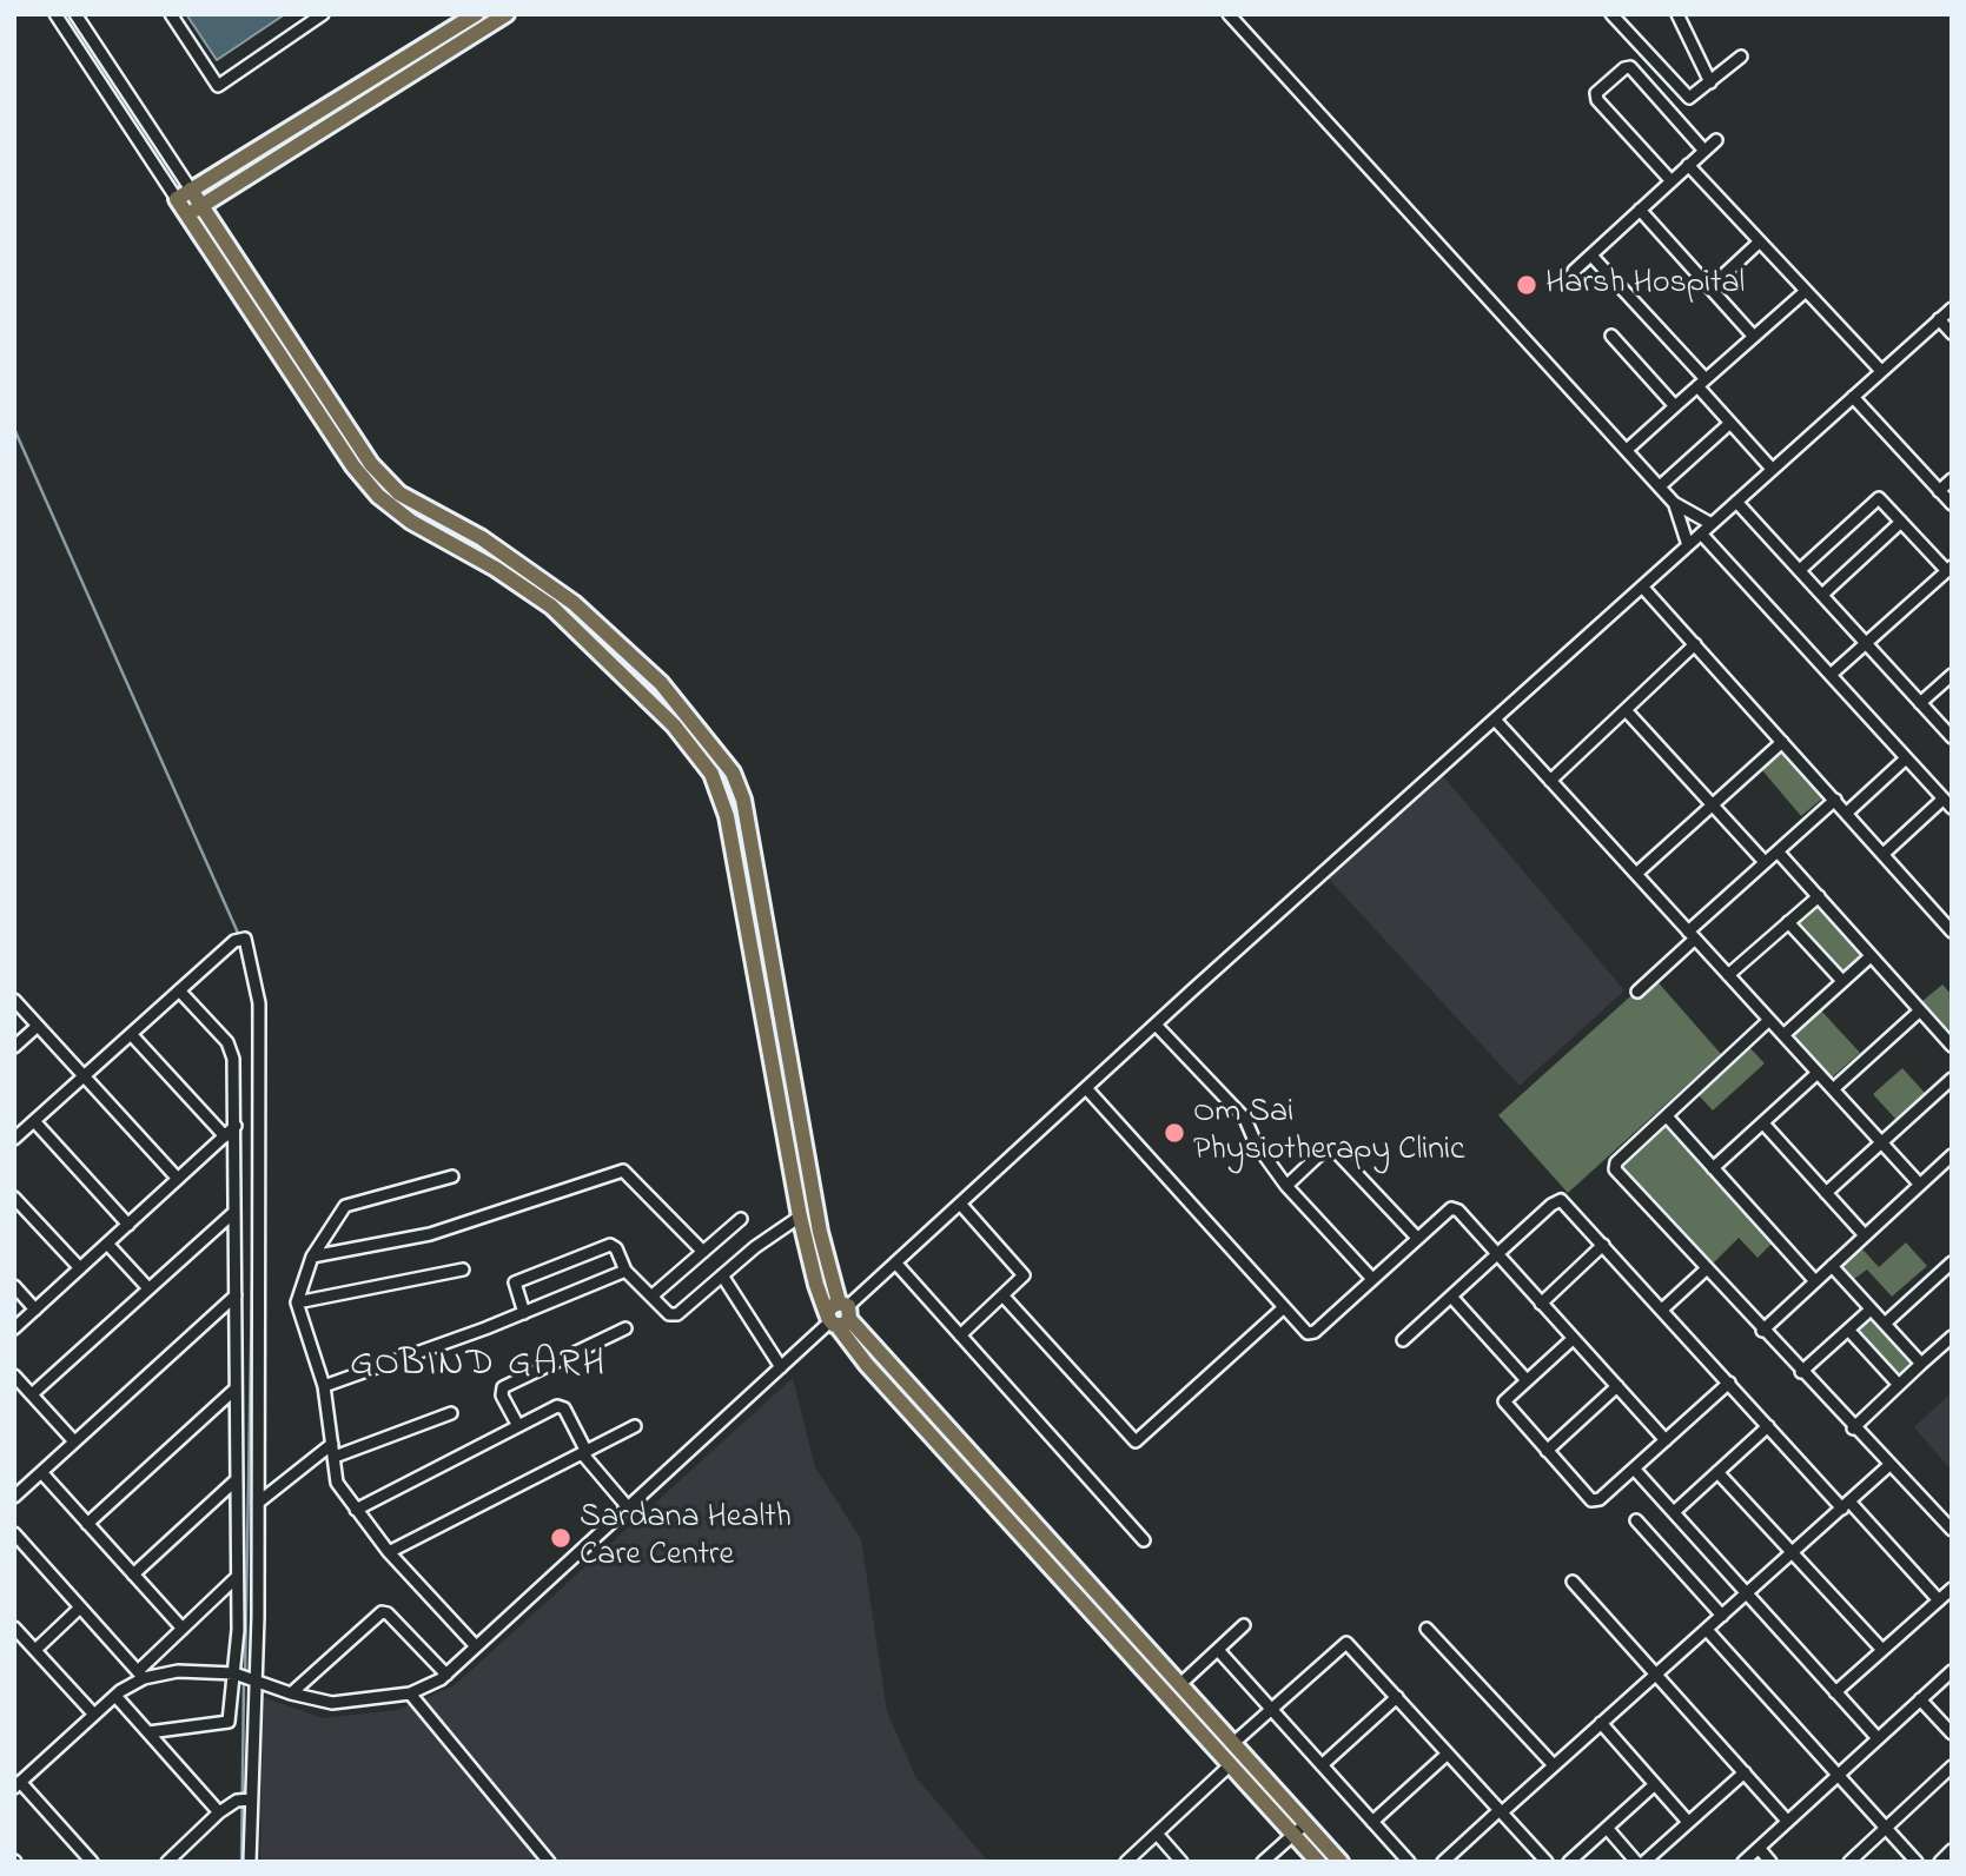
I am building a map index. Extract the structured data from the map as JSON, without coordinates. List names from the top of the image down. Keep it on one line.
{"districts":["GOBIND GARH"],"places":["Harsh Hospital","Om Sai Physiotherapy Clinic","Sardana Health Care Centre"]}
